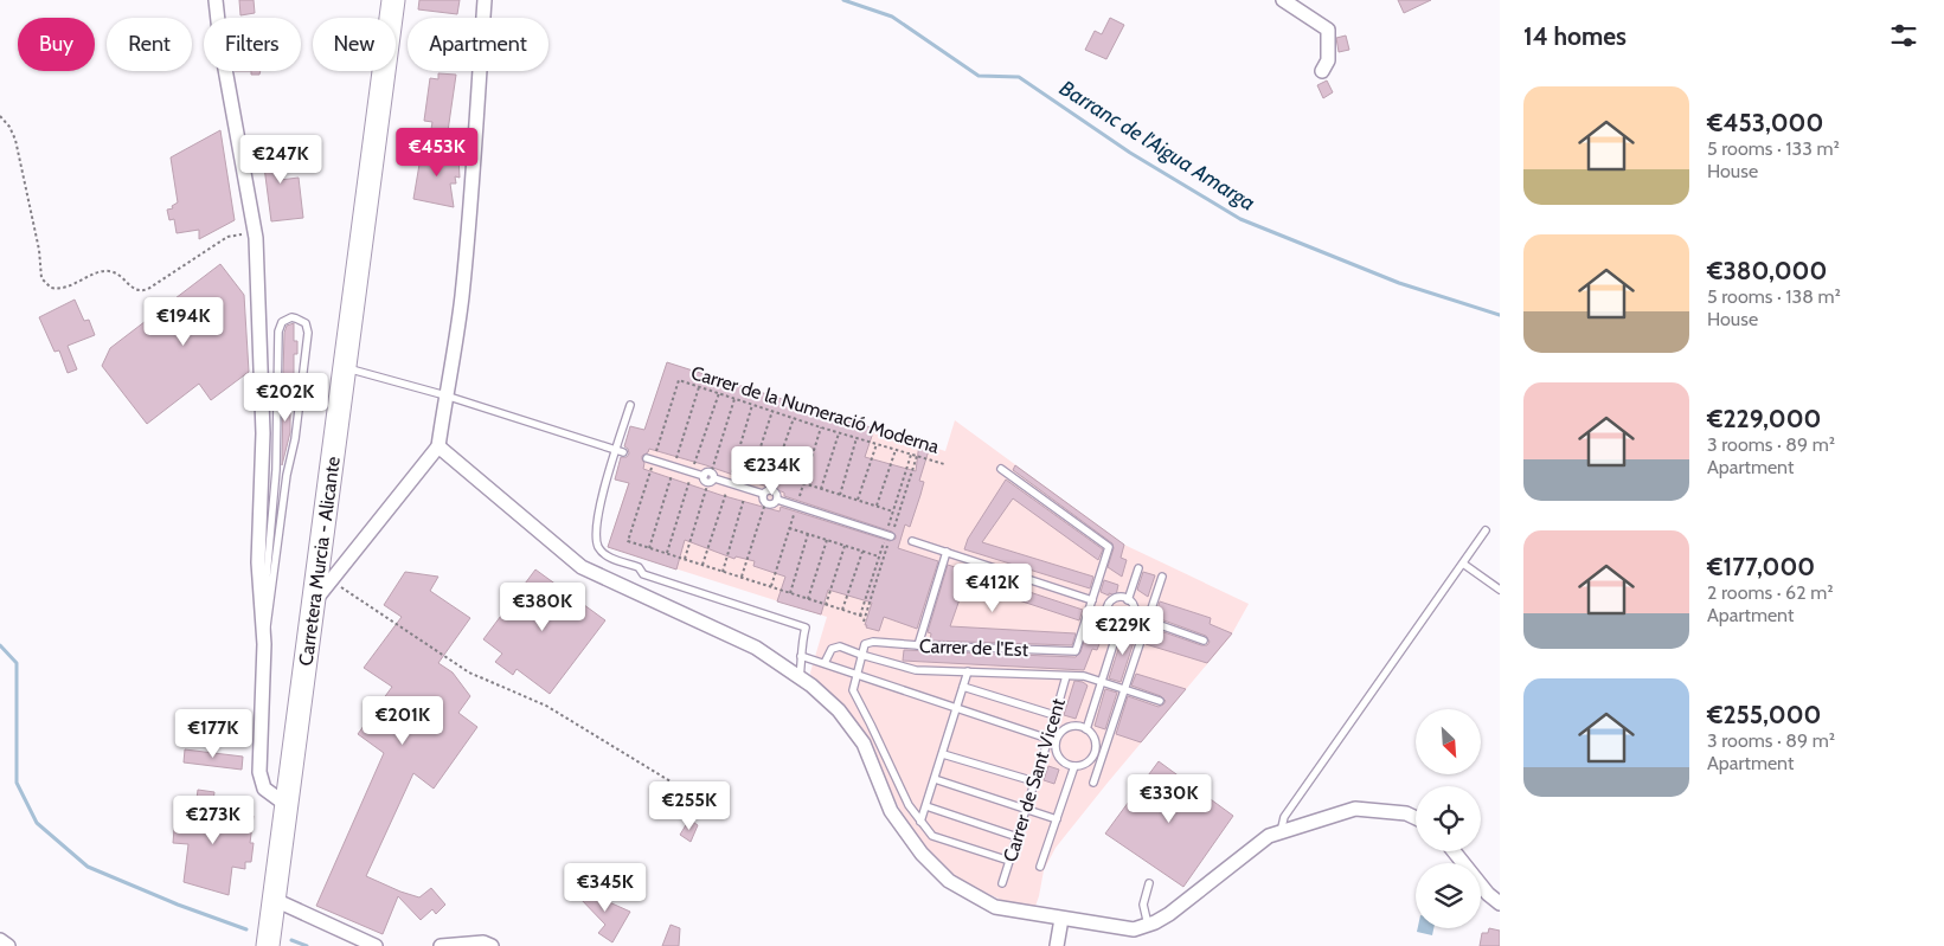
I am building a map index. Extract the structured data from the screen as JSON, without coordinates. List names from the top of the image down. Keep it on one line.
{"streets":{"highway":["Carretera Murcia - Alicante"],"lane":["Carrer de l'Est","Carrer de Sant Vicent"],"path":["Carrer de la Numeració Moderna"]},"water":["Barranc de l'Aigua Amarga"],"north":"bottom right","page":{"heading":"14 homes","chip":["Buy","Rent","Filters","New","Apartment"],"list":[{"name":"€453,000","note":"5 rooms · 133 m² · House"},{"name":"€380,000","note":"5 rooms · 138 m² · House"},{"name":"€229,000","note":"3 rooms · 89 m² · Apartment"},{"name":"€177,000","note":"2 rooms · 62 m² · Apartment"},{"name":"€255,000","note":"3 rooms · 89 m² · Apartment"}],"price":["€453K","€247K","€194K","€202K","€234K","€412K","€380K","€229K","€201K","€177K","€330K","€255K","€273K","€345K"]}}
